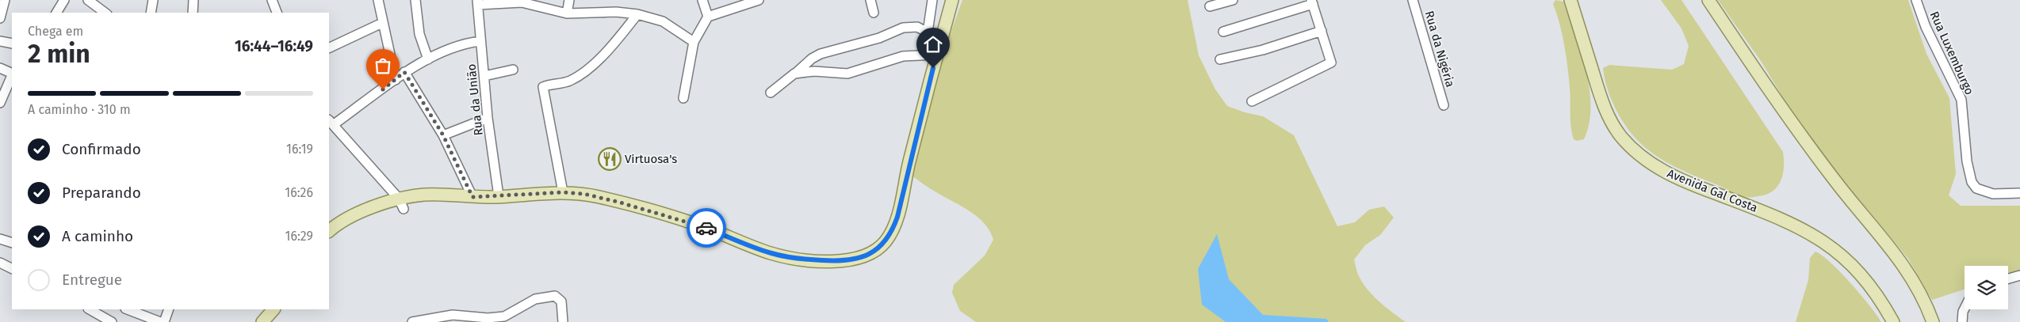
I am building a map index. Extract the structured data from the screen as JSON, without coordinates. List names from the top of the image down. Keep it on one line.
{"streets":{"main road":["Avenida Gal Costa"],"street":["Rua da Nigéria","Rua Luxemburgo","Rua da União"]},"places":{"restaurant":["Virtuosa's"]},"page":{"heading":["2 min","Chega em","16:44–16:49"],"bar":"A caminho · 310 m","list":[["Confirmado","16:19"],["Preparando","16:26"],["A caminho","16:29"],"Entregue"]}}
